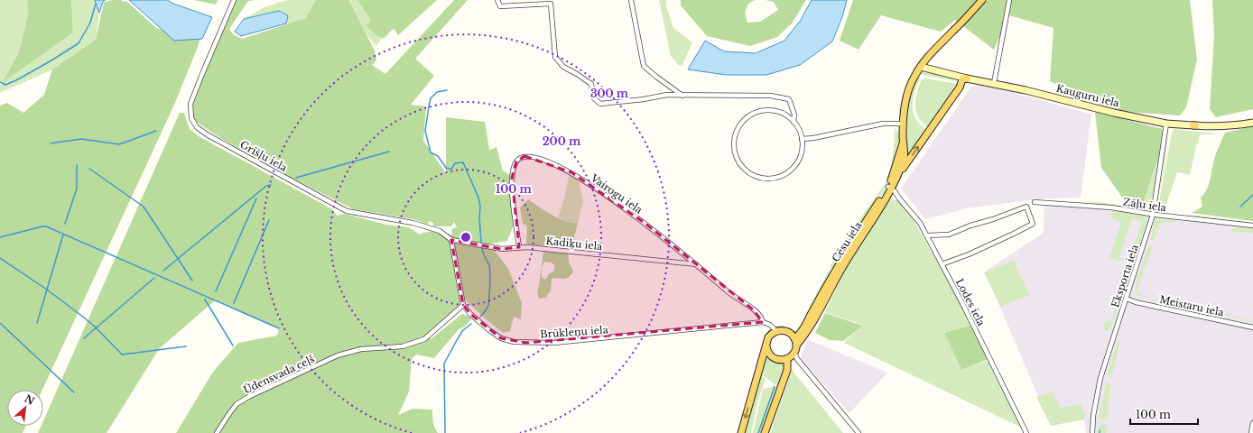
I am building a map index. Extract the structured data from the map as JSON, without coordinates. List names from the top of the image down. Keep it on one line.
{"streets":{"main road":["Kauguru iela","Cēsu iela"],"street":["Grīšļu iela","Vairogu iela","Zāļu iela","Kadiķu iela","Eksporta iela","Lodes iela","Meistaru iela","Brūkleņu iela","Ūdensvada ceļš"]},"crossings":[["Kauguru iela","Cēsu iela"],["Kauguru iela","Eksporta iela"],["Grīšļu iela","Kadiķu iela"],["Vairogu iela","Kadiķu iela"],["Vairogu iela","Brūkleņu iela"],["Zāļu iela","Eksporta iela"],["Cēsu iela","Lodes iela"],["Eksporta iela","Meistaru iela"],["Brūkleņu iela","Ūdensvada ceļš"]],"scale_bar":"100 m","north":"top right","rings":["300 m","200 m","100 m"]}
